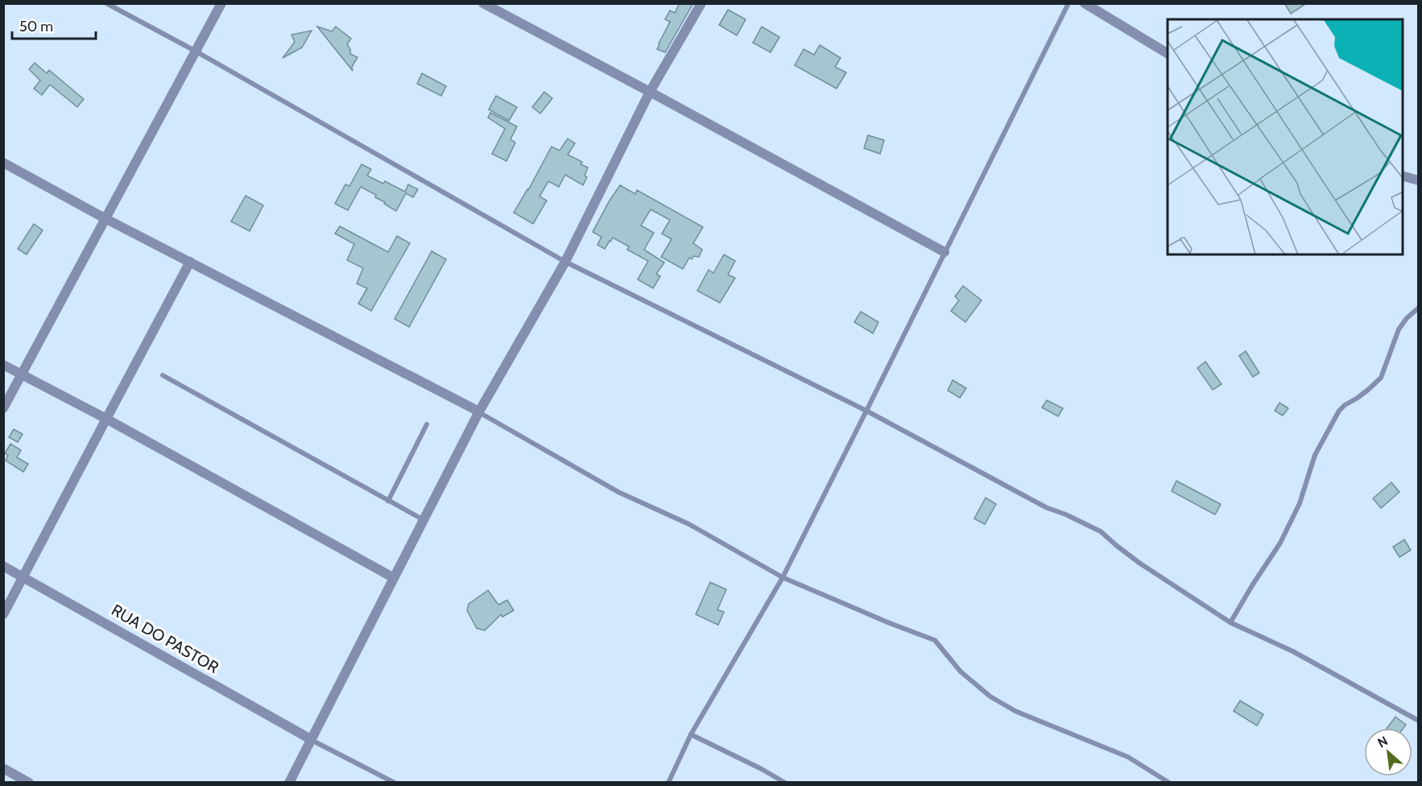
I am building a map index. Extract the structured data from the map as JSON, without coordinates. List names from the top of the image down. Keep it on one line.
{"streets":{"street":["RUA DO PASTOR"]},"scale_bar":"50 m","north":"top left"}
